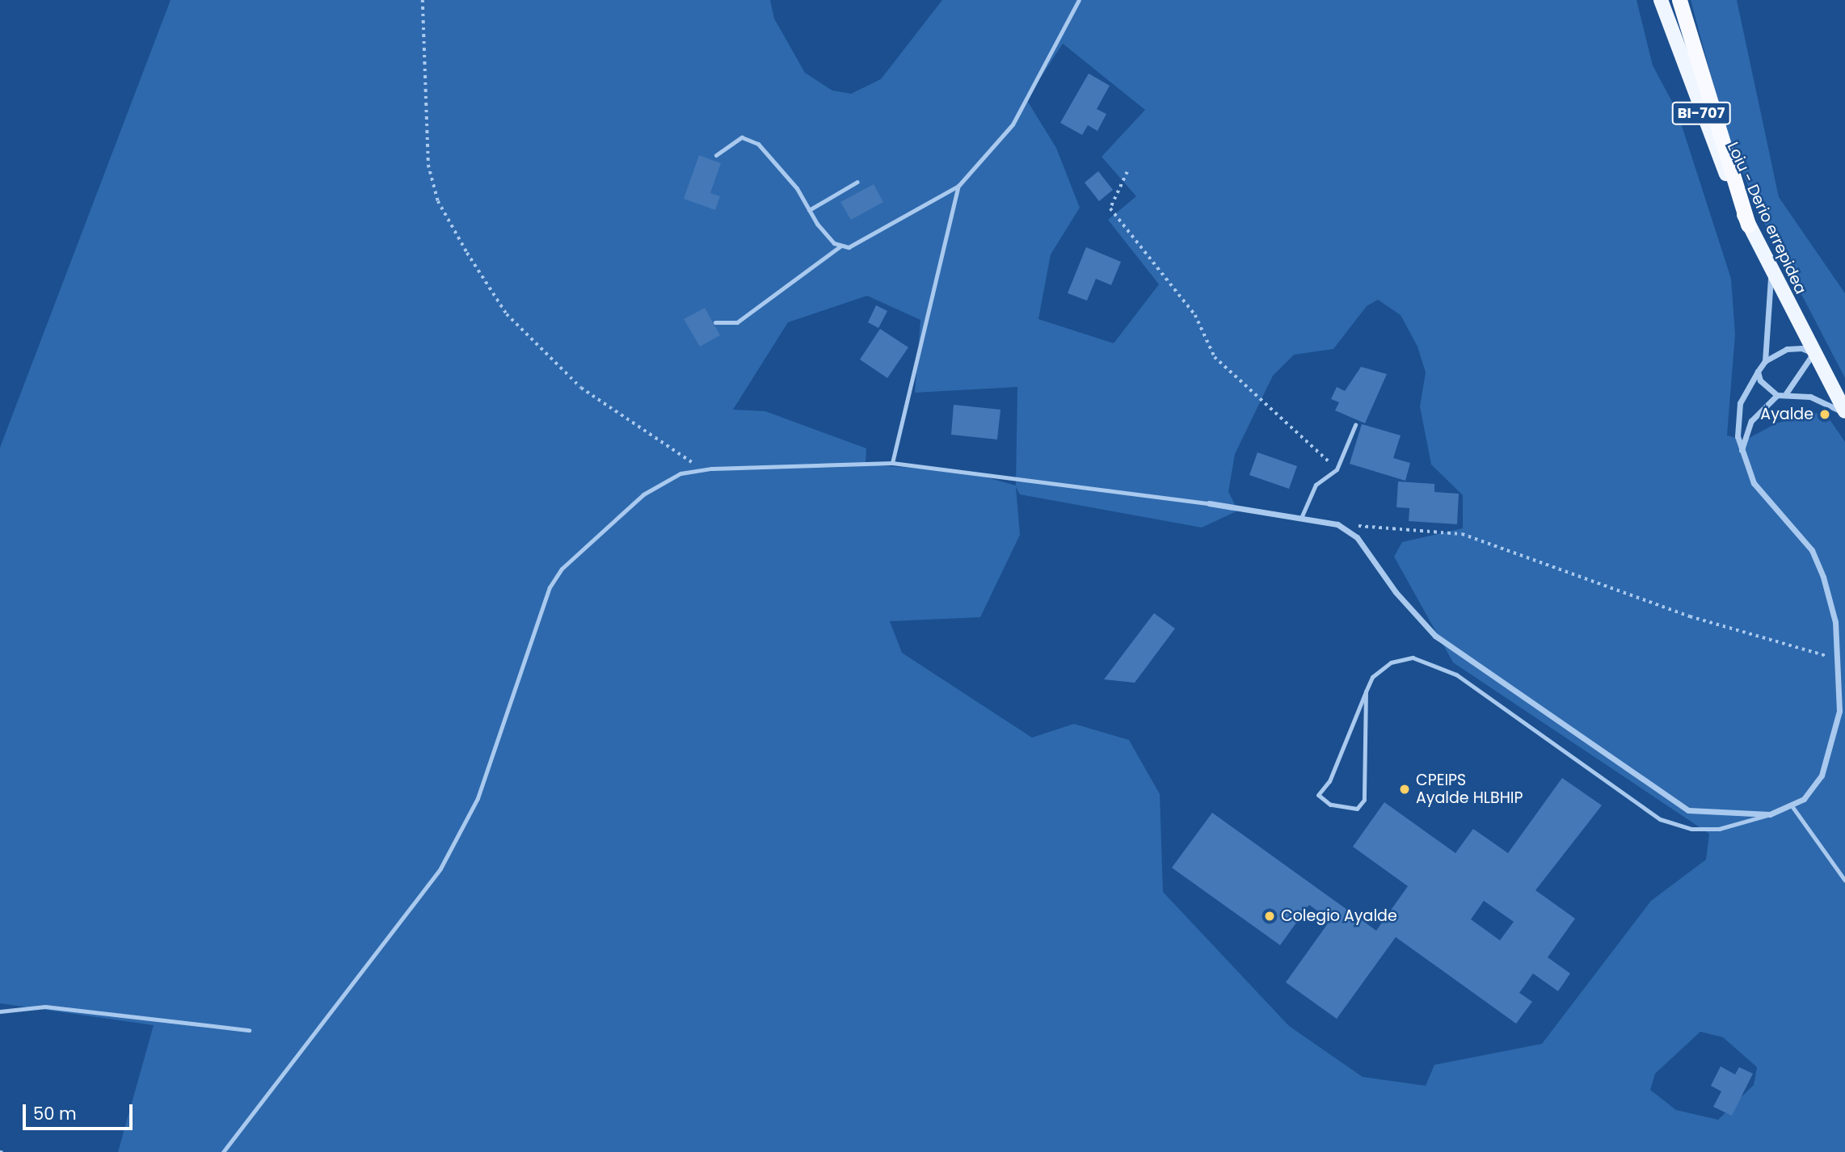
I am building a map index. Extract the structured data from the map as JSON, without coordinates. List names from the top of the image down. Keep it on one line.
{"streets":{"main road":["BI-707","Loiu - Derio errepidea"]},"places":["Ayalde","CPEIPS Ayalde HLBHIP","Colegio Ayalde"],"scale_bar":"50 m"}
